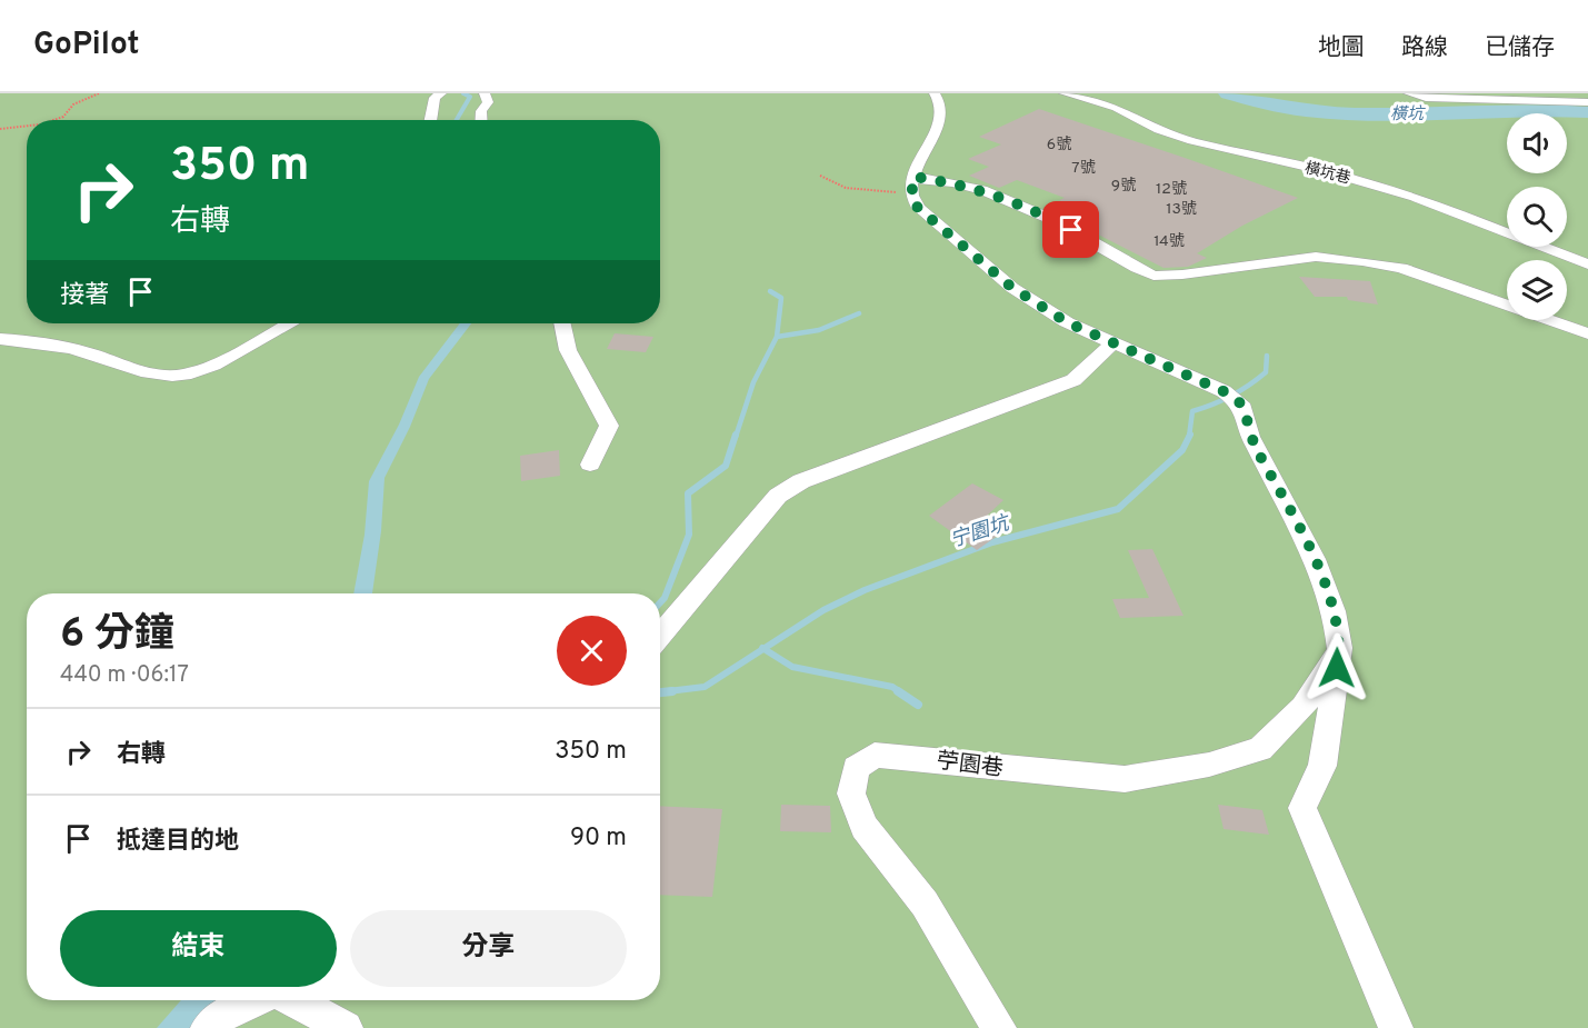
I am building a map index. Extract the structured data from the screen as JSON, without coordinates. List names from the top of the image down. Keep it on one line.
{"streets":{"street":["橫坑巷","苧園巷"]},"water":["橫坑","宁園坑"],"house_numbers":["6號","7號","9號","12號","13號","14號"],"page":{"header":"GoPilot","nav":["地圖","路線","已儲存"],"turn":["350 m","右轉"],"then":"接著","heading":["6 分鐘","440 m · 06:17"],"list":[{"name":"右轉","value":"350 m"},{"name":"抵達目的地","value":"90 m"}],"buttons":["結束","分享"]}}
